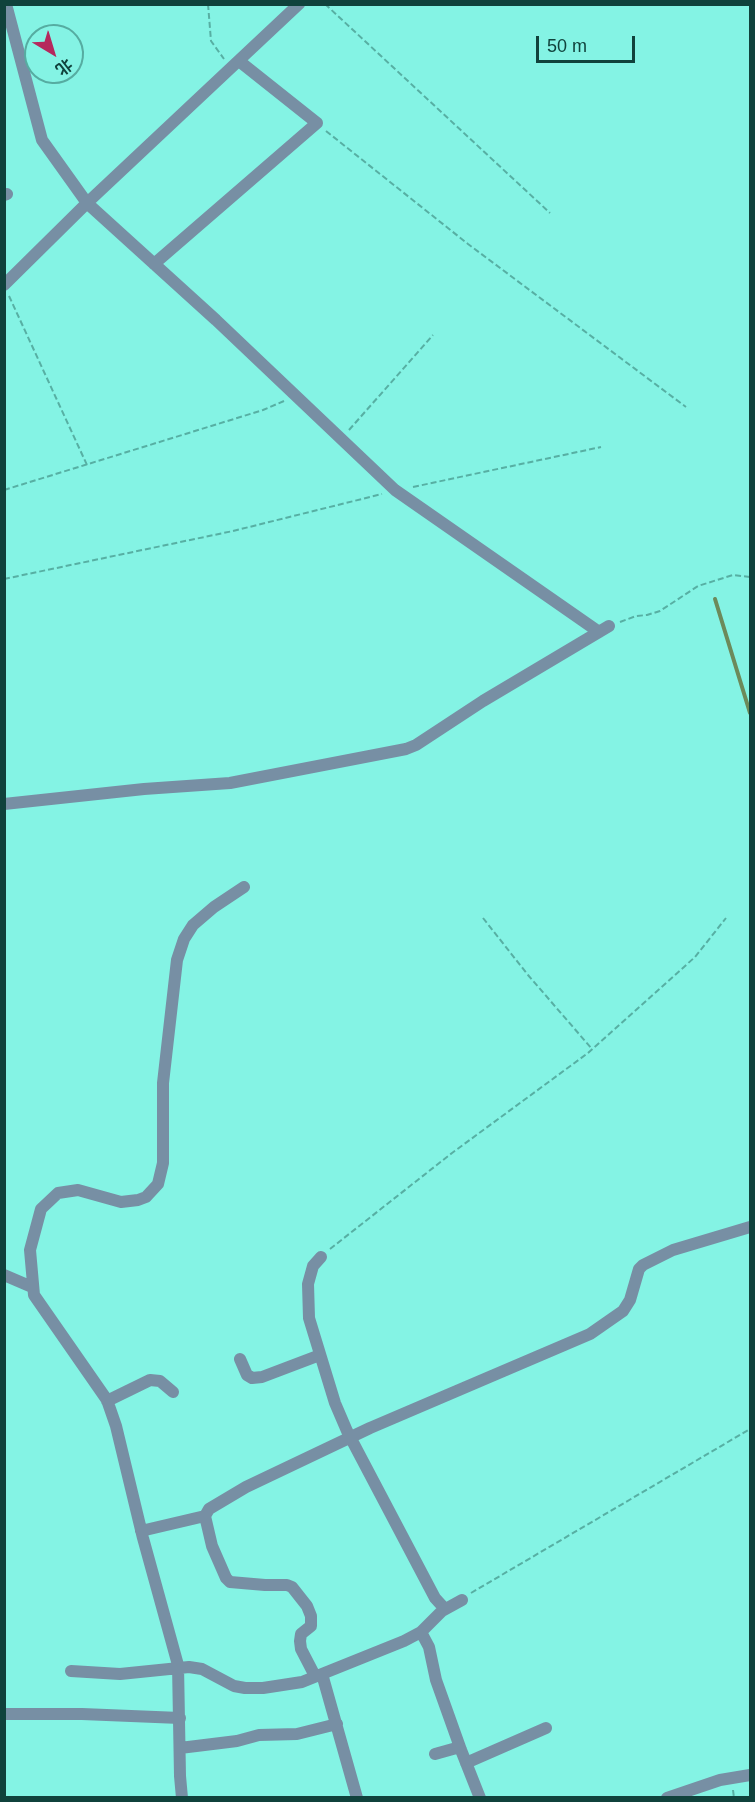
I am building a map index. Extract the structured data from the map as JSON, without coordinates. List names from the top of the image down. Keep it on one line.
{"scale_bar":"50 m","north":"bottom right"}
